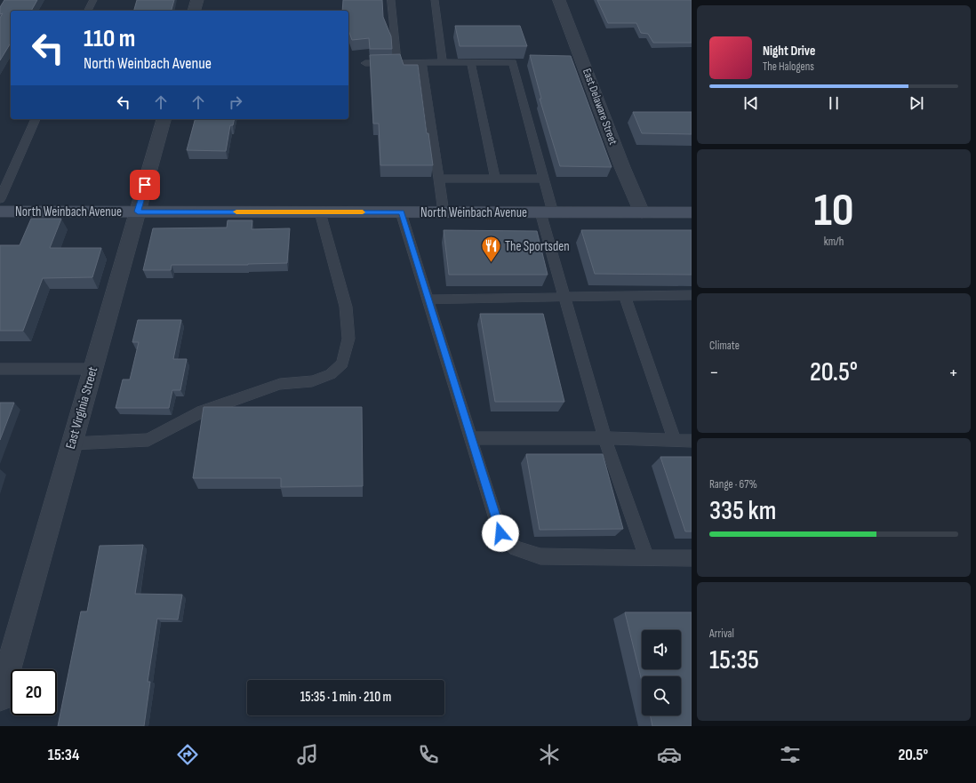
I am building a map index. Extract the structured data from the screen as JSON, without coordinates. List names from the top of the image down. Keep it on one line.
{"streets":{"main road":["North Weinbach Avenue"],"street":["East Delaware Street","East Virginia Street"]},"crossings":[["East Delaware Street","North Weinbach Avenue"],["North Weinbach Avenue","East Virginia Street"]],"places":{"restaurant":["The Sportsden"]},"page":{"turn":["110 m","North Weinbach Avenue"],"song":["Night Drive","The Halogens"],"tile":[["10","km/h"],"Climate",["Range · 67%","335 km"],["Arrival","15:35"]],"heat":["−","20.5°","+"],"limit":"20","trip":"15:35 · 1 min · 210 m","tabs":["15:34","20.5°"]}}
